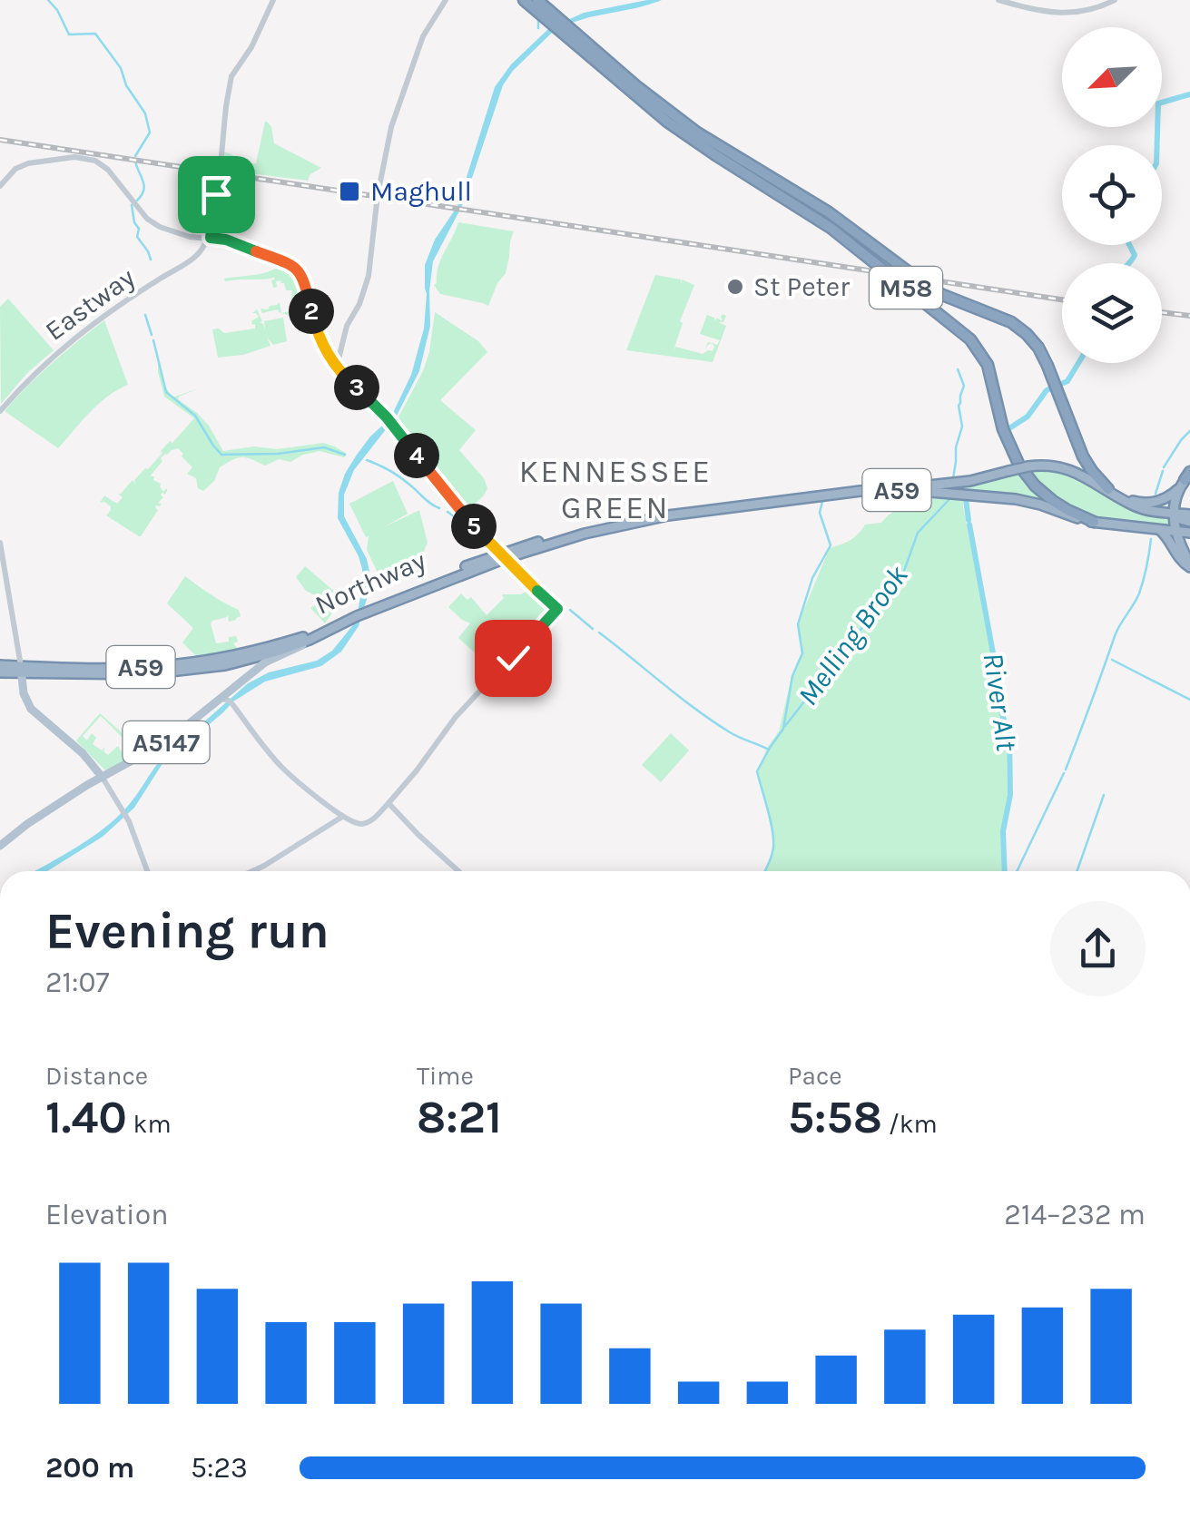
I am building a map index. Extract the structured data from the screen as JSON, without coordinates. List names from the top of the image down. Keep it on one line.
{"streets":{"highway":["M58","A59","Northway"],"main road":["A5147"],"street":["Eastway"]},"crossings":[["M58","A59"],["M58","Northway"],["A59","Northway"],["Northway","A5147"]],"districts":["KENNESSEE GREEN"],"water":["Melling Brook","River Alt"],"places":{"transit":["Maghull"],"other":["St Peter"]},"north":"bottom left","page":{"pins":["2","3","4","5"],"heading":["Evening run","21:07"],"stats":[["Distance","1.40 km"],["Time","8:21"],["Pace","5:58 /km"]],"chart":["Elevation","214–232 m"],"list":[{"name":"200 m","note":"5:23"}]}}
